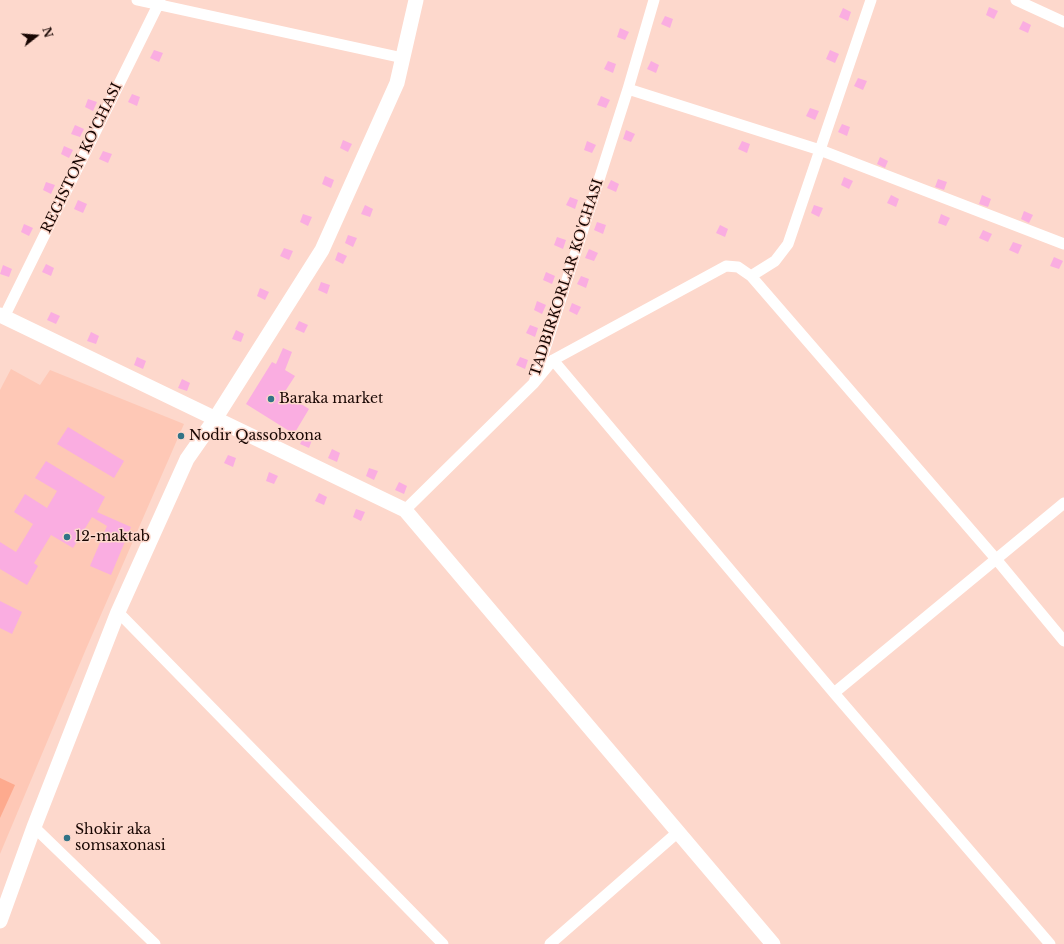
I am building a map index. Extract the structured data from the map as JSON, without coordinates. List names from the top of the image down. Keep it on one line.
{"streets":{"street":["REGISTON KO'CHASI","TADBIRKORLAR KO'CHASI"]},"places":["Baraka market","Nodir Qassobxona","12-maktab","Shokir aka somsaxonasi"],"north":"right"}
